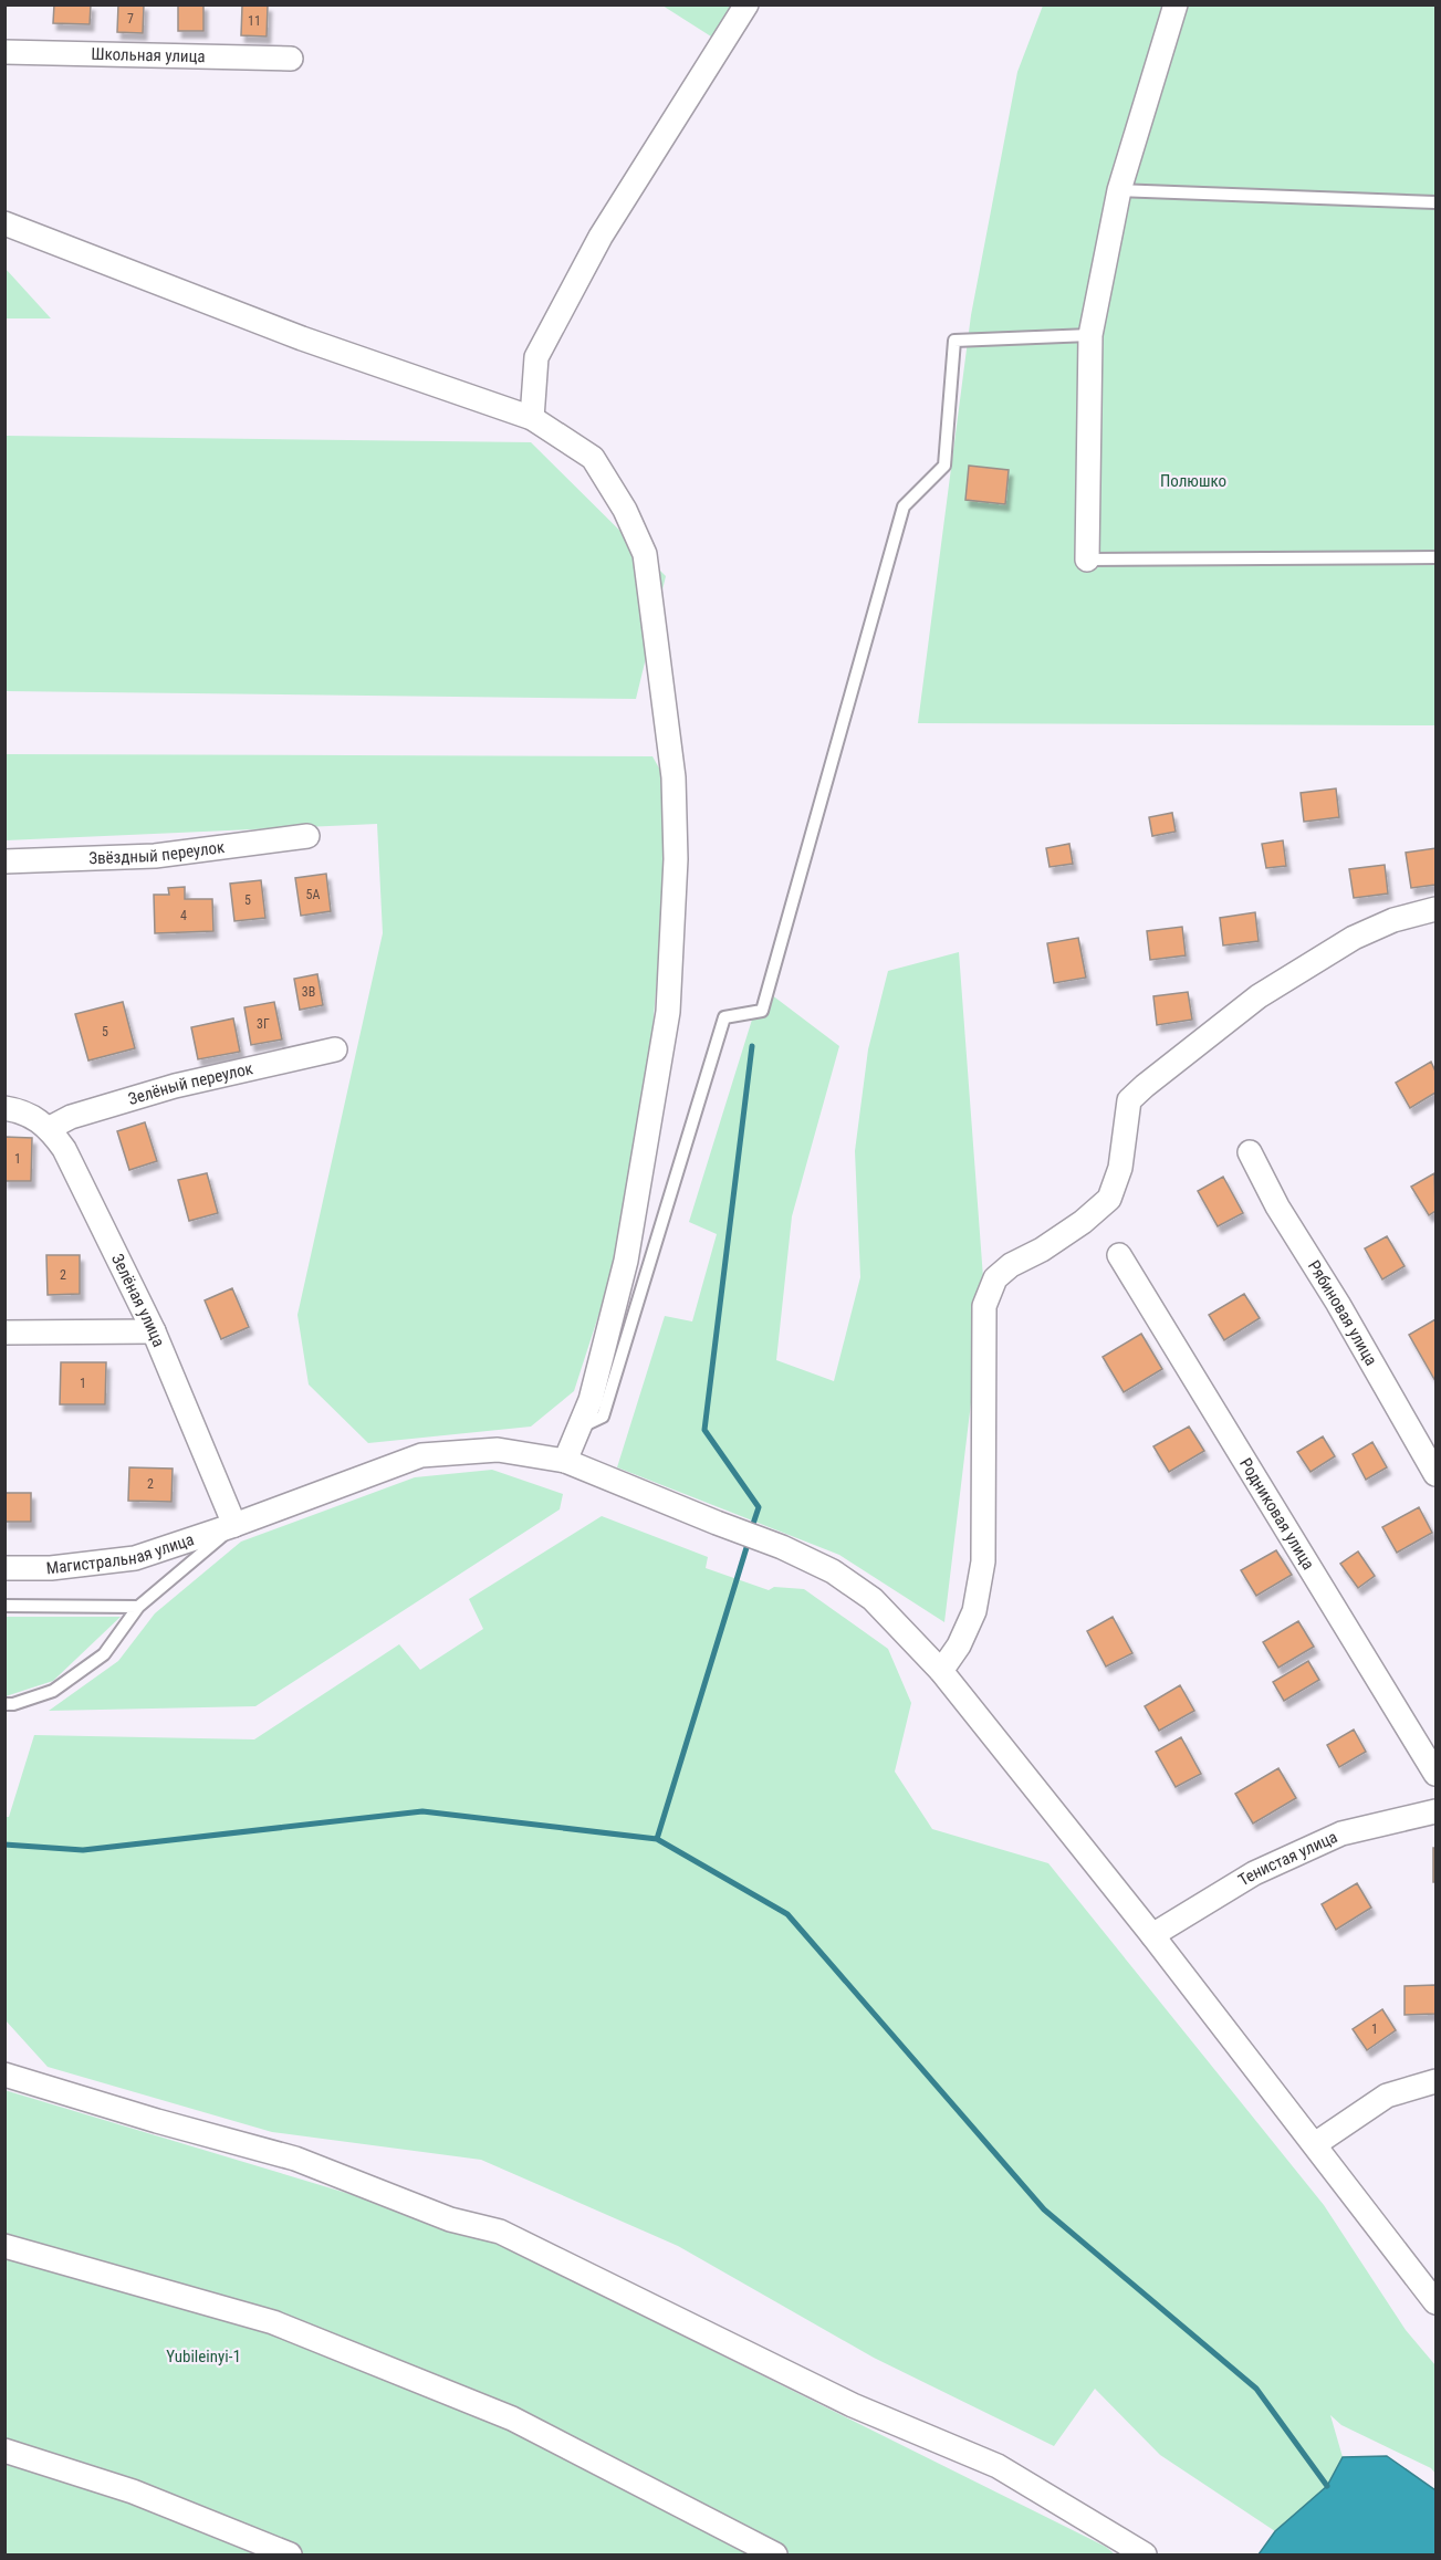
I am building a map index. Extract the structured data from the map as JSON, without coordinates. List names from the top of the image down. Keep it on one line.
{"streets":{"street":["Школьная улица","Звёздный переулок","Зелёный переулок","Зелёная улица","Рябиновая улица","Родниковая улица","Магистральная улица","Тенистая улица"]},"crossings":[["Зелёный переулок","Зелёная улица"],["Зелёная улица","Магистральная улица"],["Магистральная улица","Тенистая улица"]],"parks":["Полюшко","Yubileinyi-1"],"house_numbers":["7","11","5А","5","4","3В","3Г","5","1","2","1","2","1"]}
